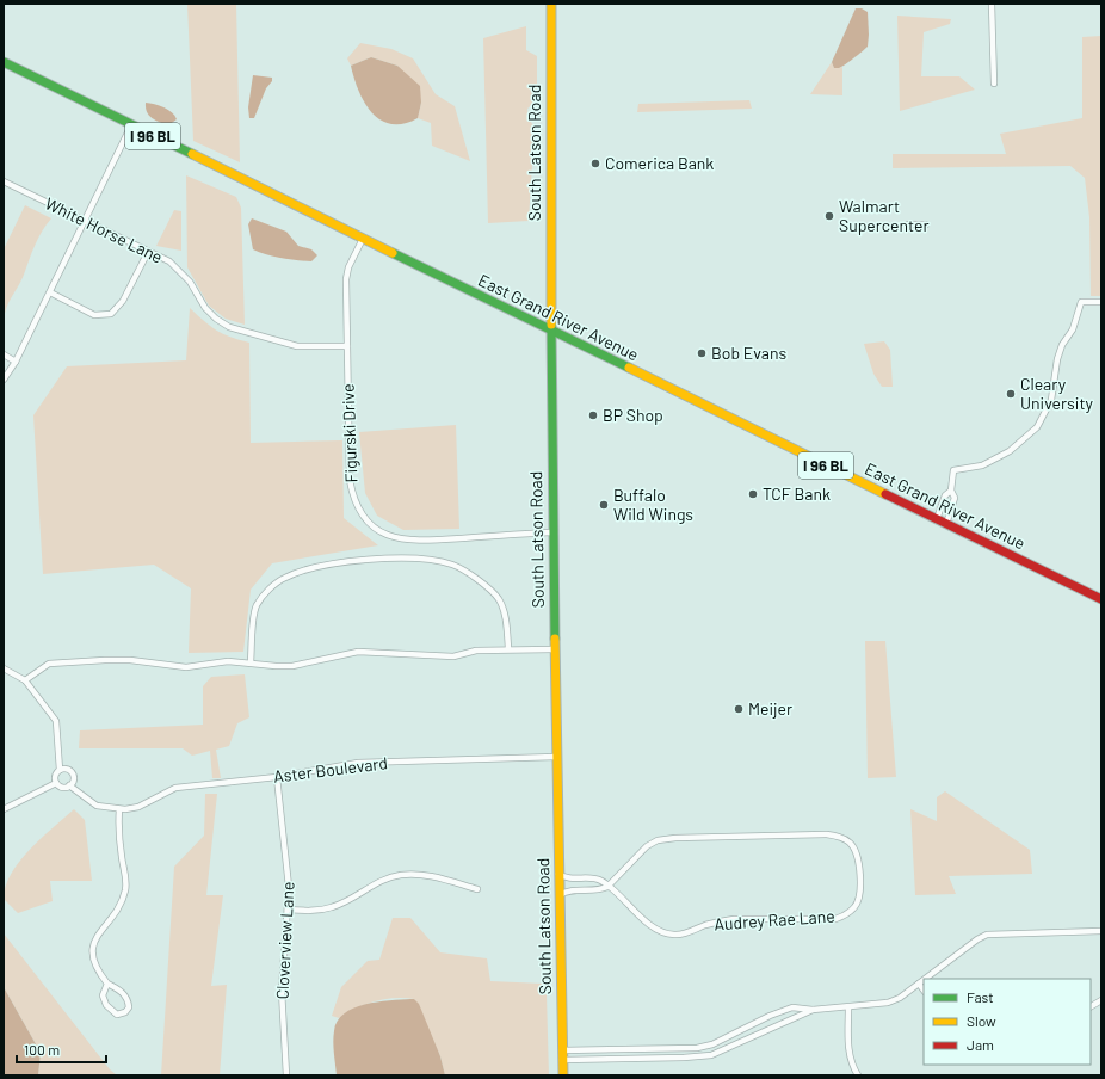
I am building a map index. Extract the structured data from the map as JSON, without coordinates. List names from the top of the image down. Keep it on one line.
{"streets":{"main road":["I 96 BL","South Latson Road","East Grand River Avenue"],"street":["White Horse Lane","Figurski Drive","Aster Boulevard","Audrey Rae Lane","Cloverview Lane"]},"crossings":[["South Latson Road","East Grand River Avenue"],["South Latson Road","Figurski Drive"],["South Latson Road","Aster Boulevard"],["South Latson Road","Audrey Rae Lane"],["White Horse Lane","Figurski Drive"],["East Grand River Avenue","Figurski Drive"],["Aster Boulevard","Cloverview Lane"]],"places":["Comerica Bank","Walmart Supercenter","Bob Evans","Cleary University","BP Shop","TCF Bank","Buffalo Wild Wings","Meijer"],"legend":["Fast","Slow","Jam"],"scale_bar":"100 m"}
